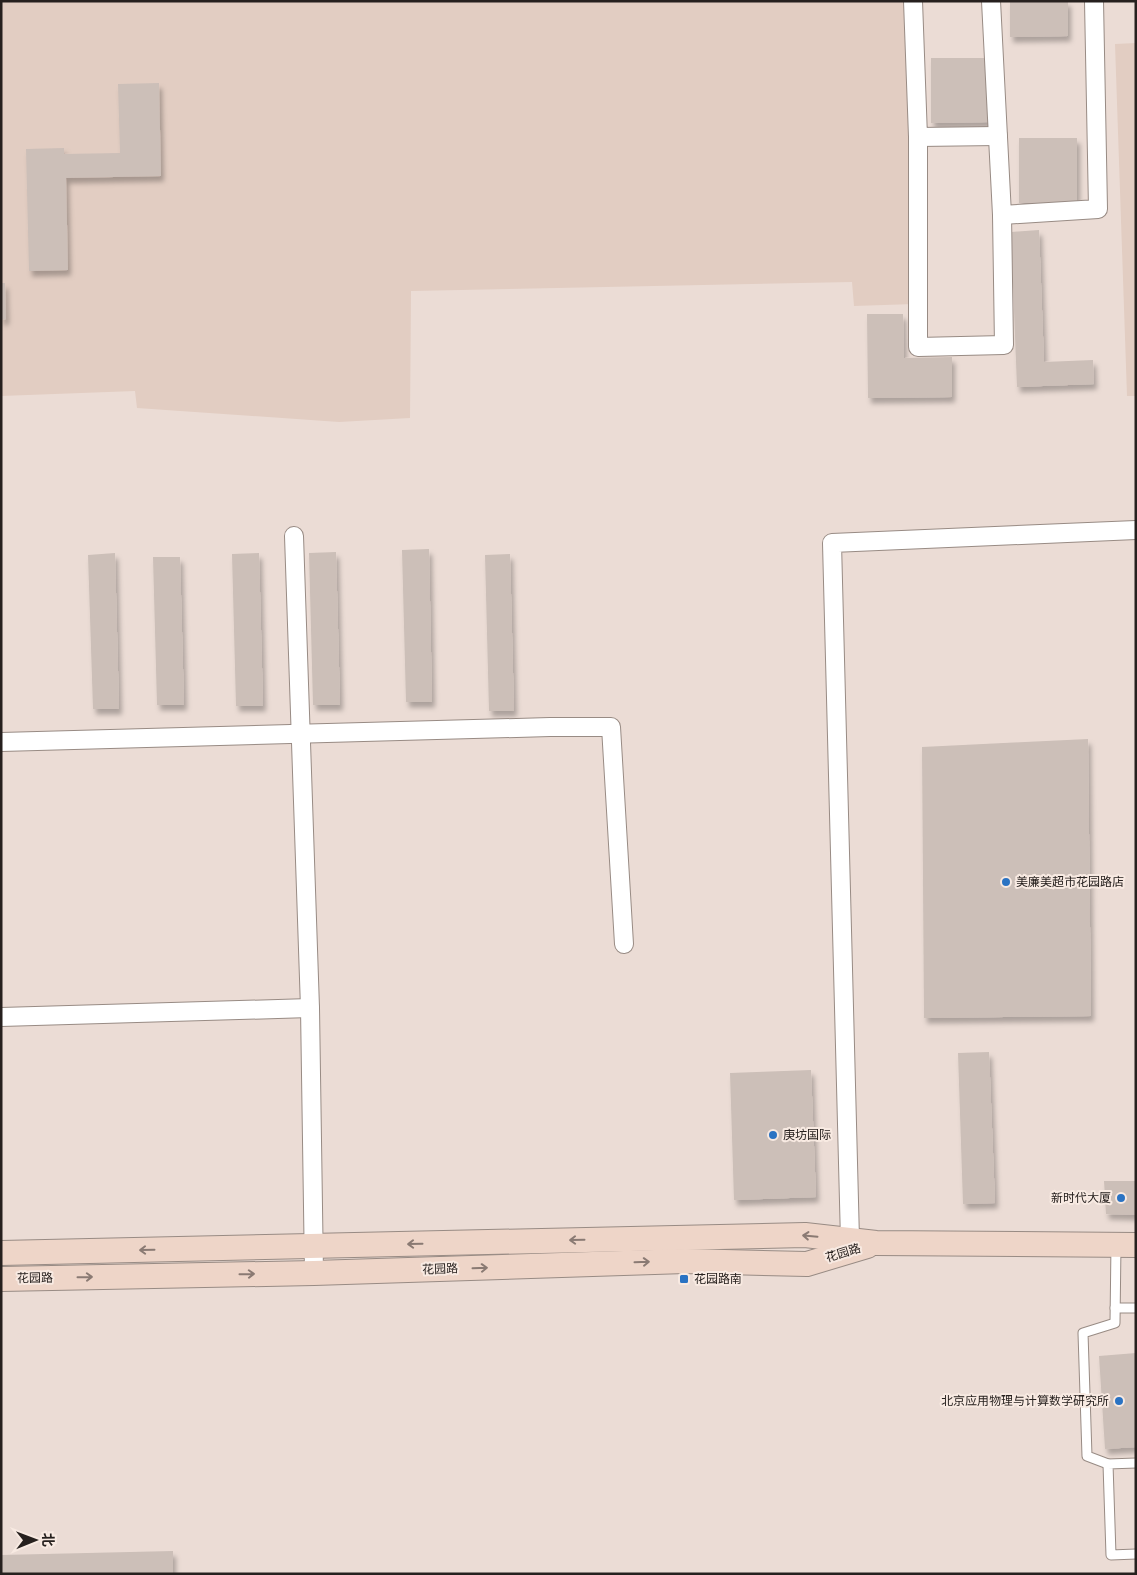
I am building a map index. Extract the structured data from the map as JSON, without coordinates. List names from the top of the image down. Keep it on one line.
{"streets":{"street":["花园路"]},"places":{"other":["美廉美超市花园路店","庚坊国际","新时代大厦","北京应用物理与计算数学研究所"],"transit":["花园路南"]},"north":"right"}
